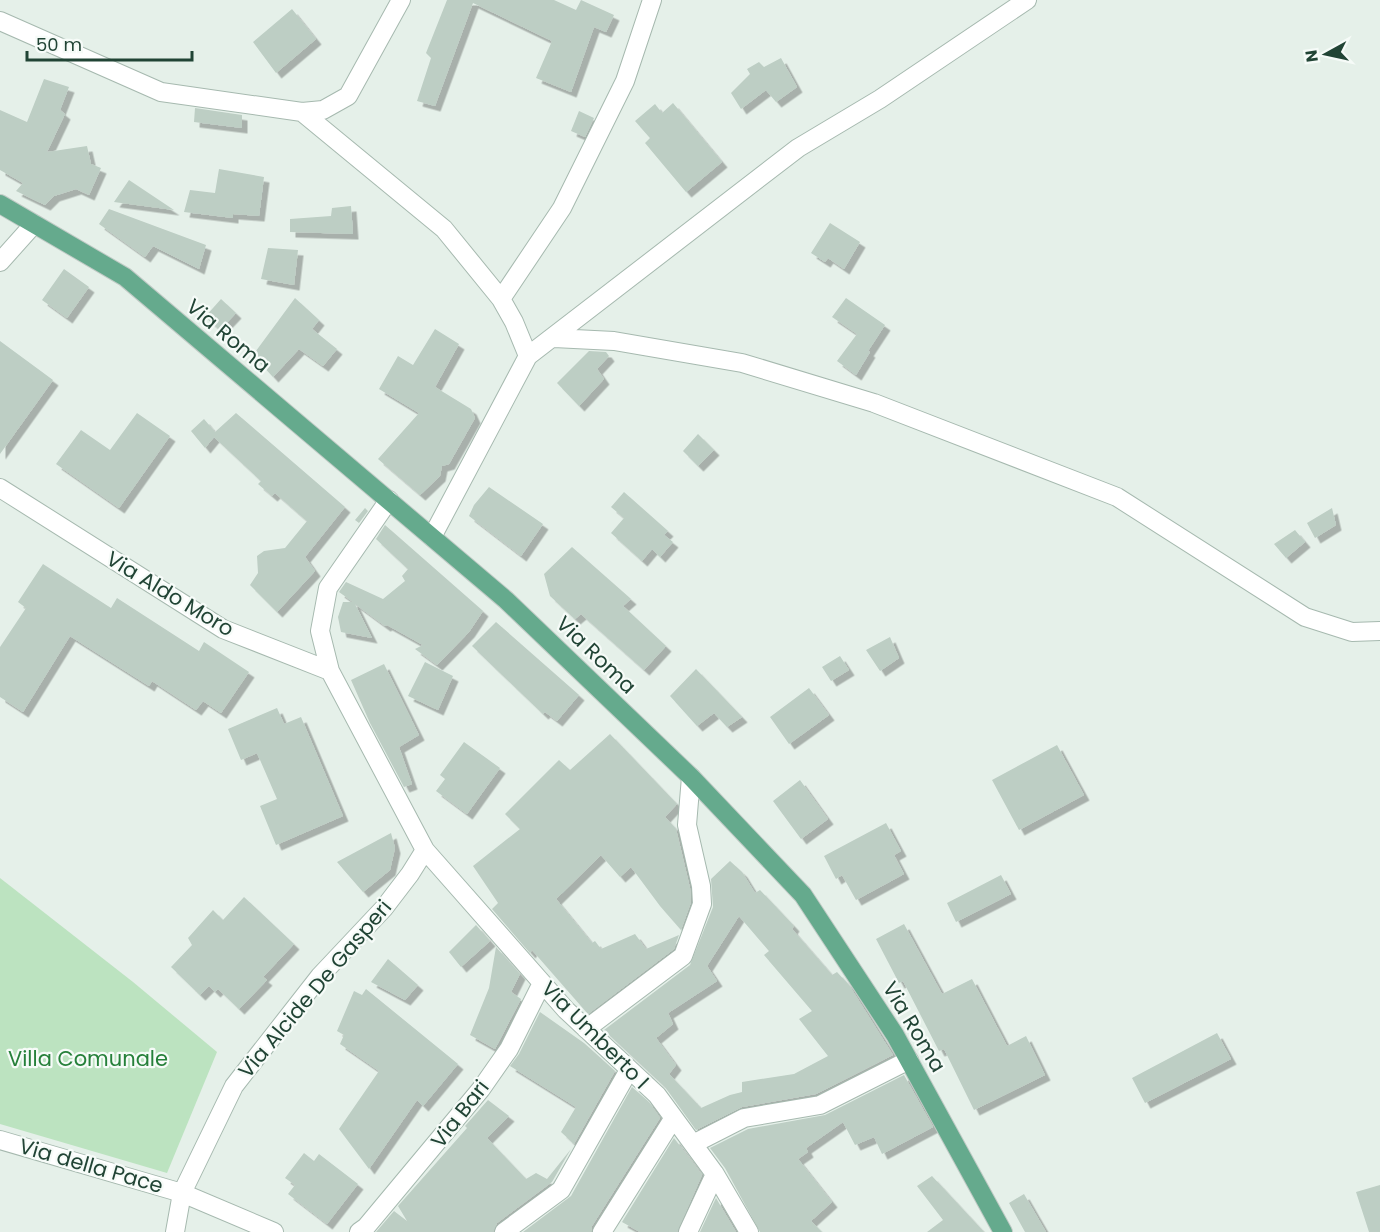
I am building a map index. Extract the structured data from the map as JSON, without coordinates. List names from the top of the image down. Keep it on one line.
{"streets":{"main road":["Via Roma"],"street":["Via Aldo Moro","Via Alcide De Gasperi","Via Umberto I","Via Bari","Via della Pace"]},"crossings":[["Via Alcide De Gasperi","Via Umberto I"],["Via Alcide De Gasperi","Via della Pace"],["Via Umberto I","Via Bari"]],"parks":["Villa Comunale"],"scale_bar":"50 m","north":"left"}
